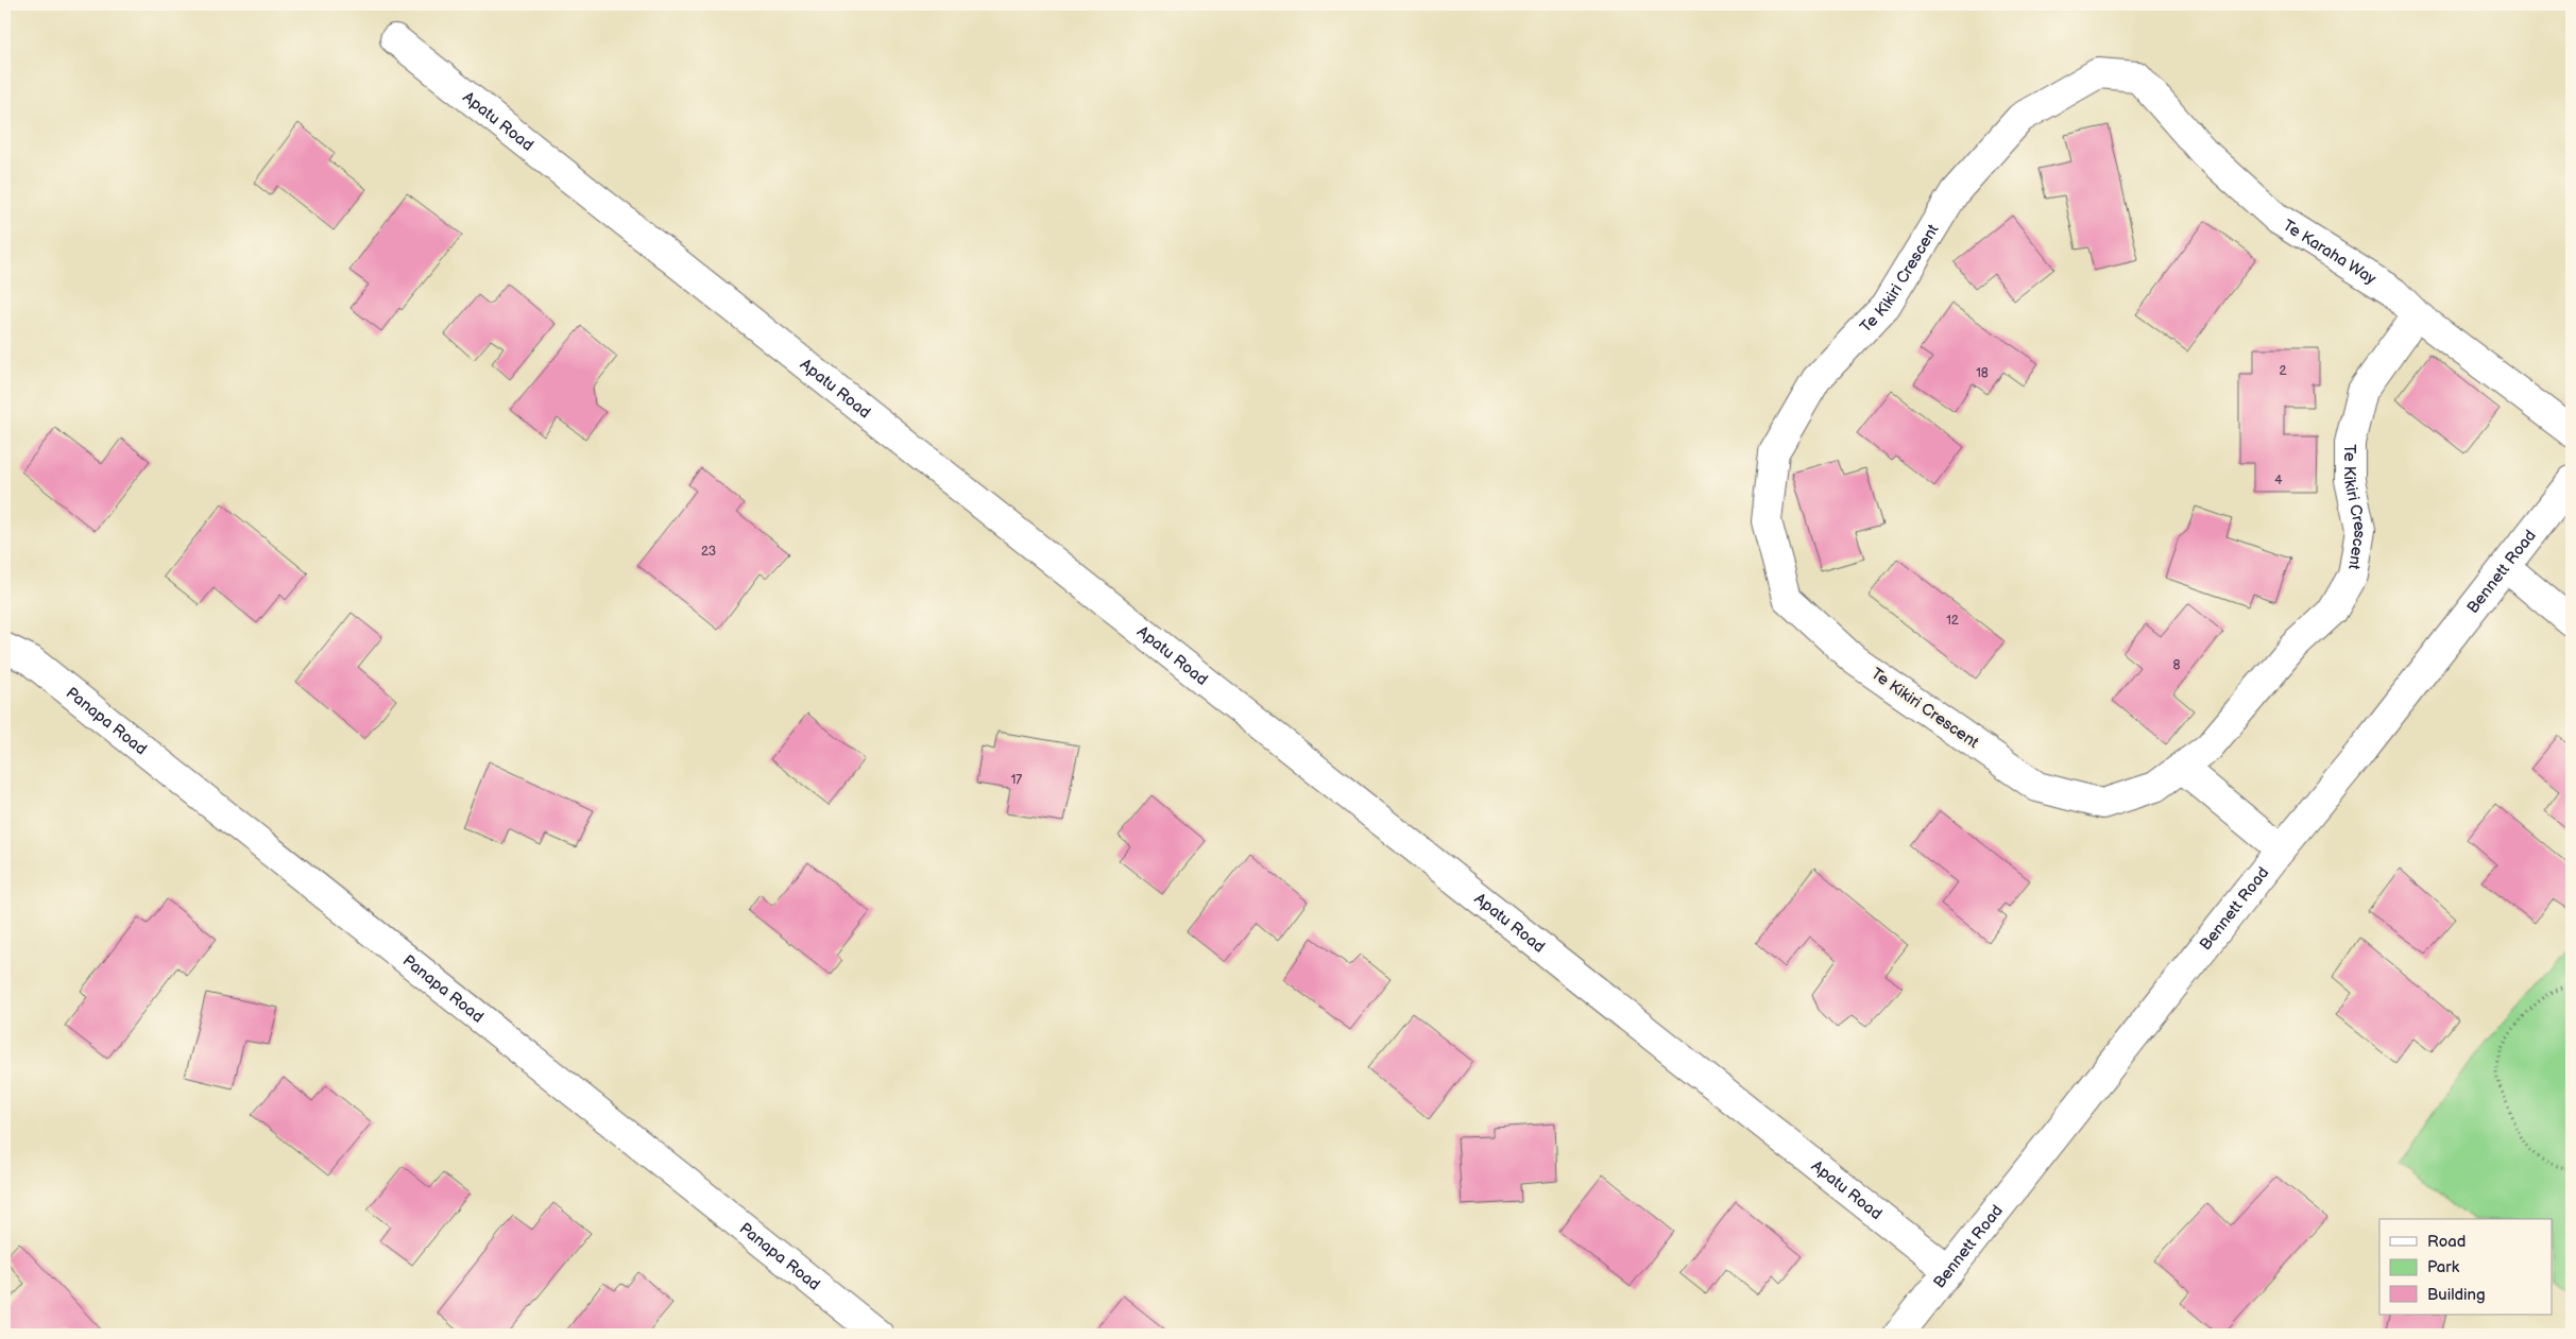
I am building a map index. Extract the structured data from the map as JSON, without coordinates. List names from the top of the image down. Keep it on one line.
{"streets":{"street":["Apatu Road","Te Karaha Way","Te Kikiri Crescent","Bennett Road","Panapa Road"]},"crossings":[["Apatu Road","Bennett Road"],["Te Karaha Way","Te Kikiri Crescent"]],"house_numbers":["2","18","4","23","12","8","17"],"legend":["Road","Park","Building"]}
